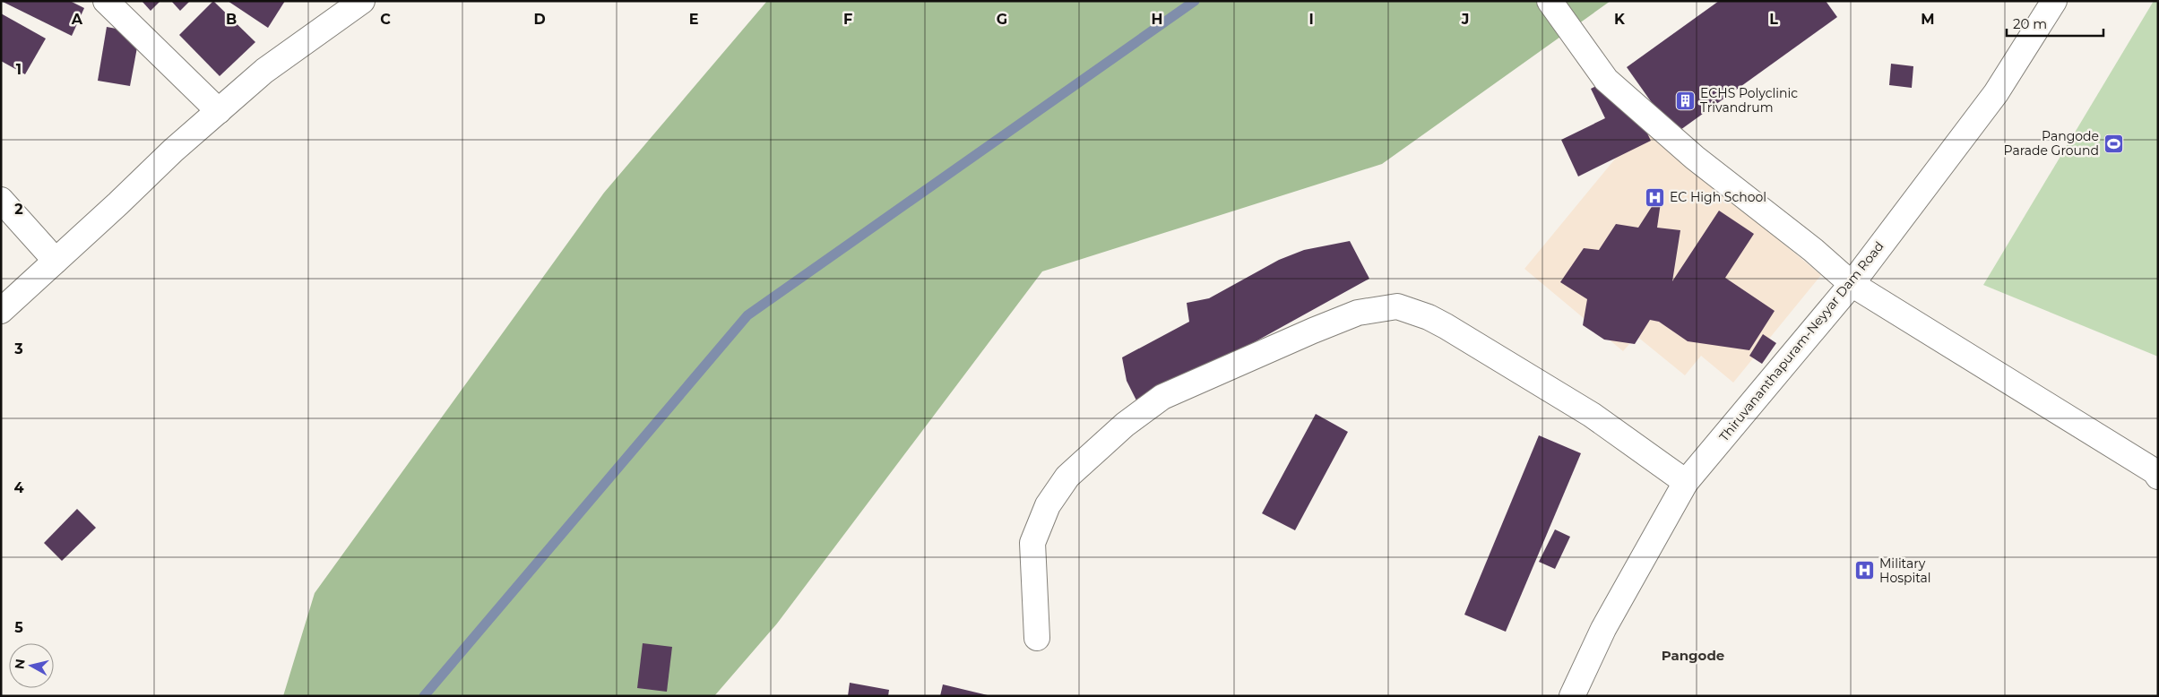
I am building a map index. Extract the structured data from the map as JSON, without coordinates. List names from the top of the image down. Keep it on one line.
{"streets":{"main road":["Thiruvananthapuram-Neyyar Dam Road"]},"districts":["Pangode"],"places":{"building":["ECHS Polyclinic Trivandrum"],"sports":["Pangode Parade Ground"],"hospital":["EC High School","Military Hospital"]},"scale_bar":"20 m","north":"left","grid":{"columns":["A","B","C","D","E","F","G","H","I","J","K","L","M"],"rows":["1","2","3","4","5"]}}
